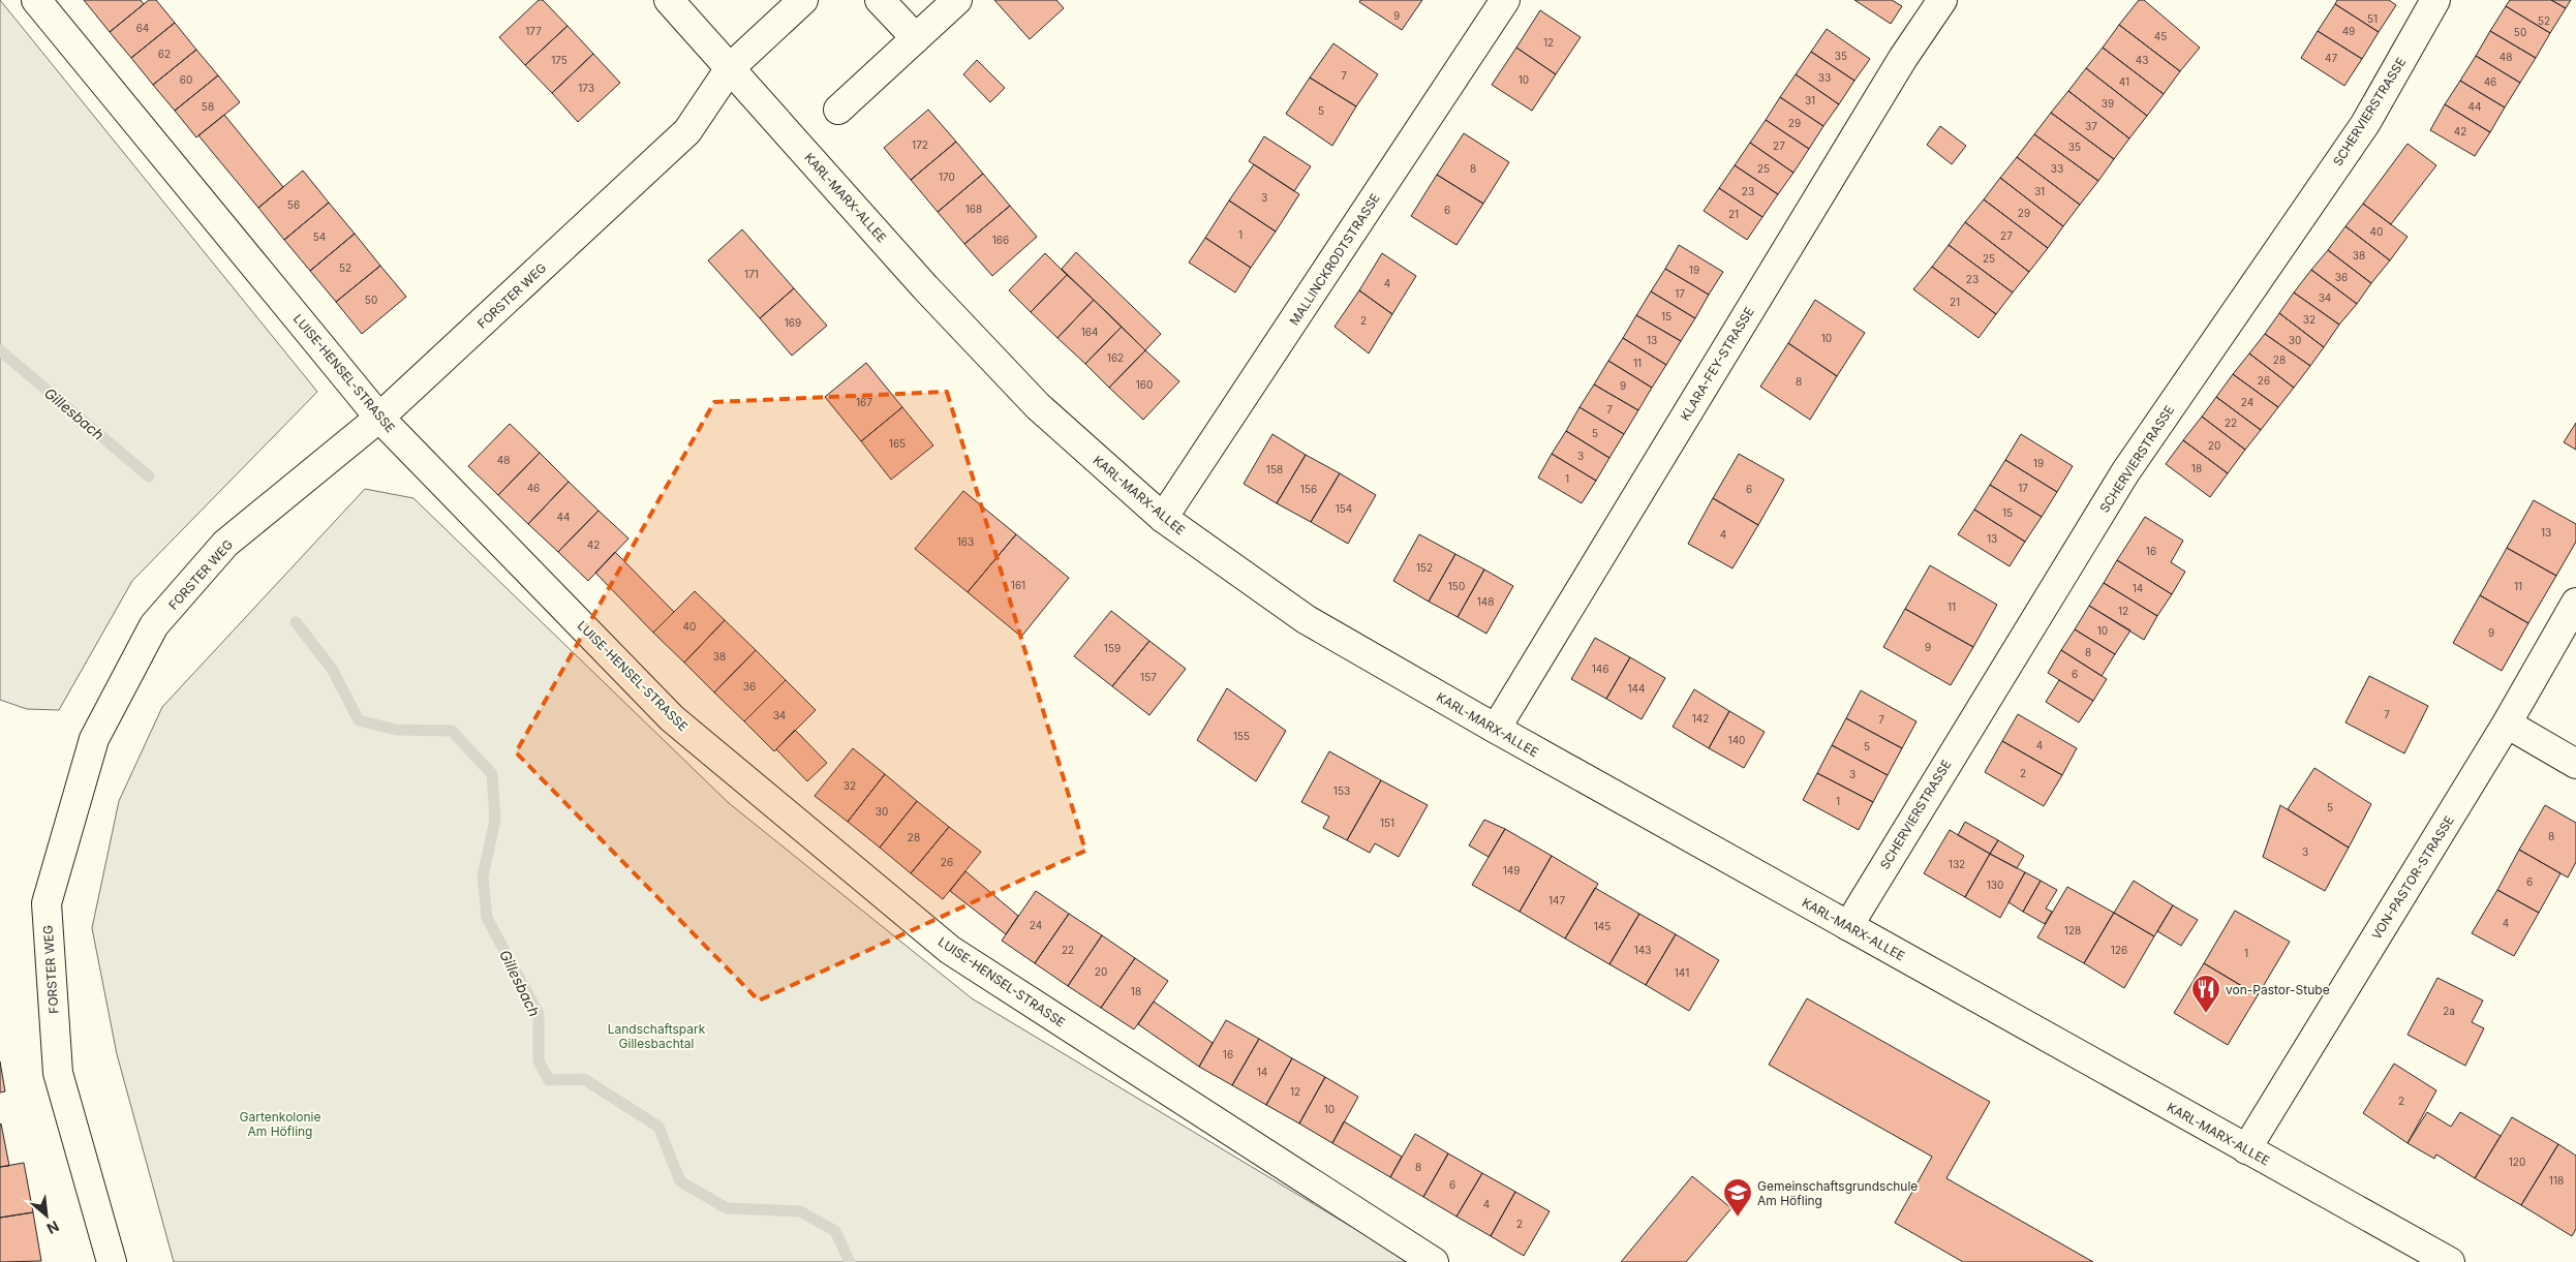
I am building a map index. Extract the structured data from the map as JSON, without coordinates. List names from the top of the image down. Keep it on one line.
{"streets":{"street":["SCHERVIERSTRASSE","KARL-MARX-ALLEE","MALLINCKRODTSTRASSE","FORSTER WEG","KLARA-FEY-STRASSE","LUISE-HENSEL-STRASSE","VON-PASTOR-STRASSE"]},"crossings":[["SCHERVIERSTRASSE","KARL-MARX-ALLEE"],["KARL-MARX-ALLEE","MALLINCKRODTSTRASSE"],["KARL-MARX-ALLEE","FORSTER WEG"],["KARL-MARX-ALLEE","KLARA-FEY-STRASSE"],["KARL-MARX-ALLEE","VON-PASTOR-STRASSE"],["FORSTER WEG","LUISE-HENSEL-STRASSE"]],"water":["Gillesbach"],"parks":["Landschaftspark Gillesbachtal","Gartenkolonie Am Höfling"],"places":{"restaurant":["von-Pastor-Stube"],"school or university":["Gemeinschaftsgrundschule Am Höfling"]},"house_numbers":["9","51","52","64","177","49","50","45","12","62","35","48","47","175","43","7","33","60","10","41","46","173","31","39","58","44","5","29","37","42","172","27","35","8","25","33","170","23","31","3","56","168","6","29","21","40","1","27","54","166","38","25","52","19","171","36","23","4","17","34","50","21","15","32","2","169","164","10","13","30","162","28","11","26","8","160","9","167","24","7","22","5","165","20","3","48","19","18","158","1","46","17","156","6","154","15","44","13","4","13","163","42","16","152","161","150","11","14","148","11","12","40","10","9","9","159","8","38","146","6","157","36","144","7","34","142","7","155","140","4","5","2","3","32","153","1","5","30","151","8","28","3","26","132","149","6","130","147","4","24","145","128","22","143","126","1","20","141","18","2a","16","14","12","2","10","120","8","118","6","4","2"],"north":"bottom right"}
